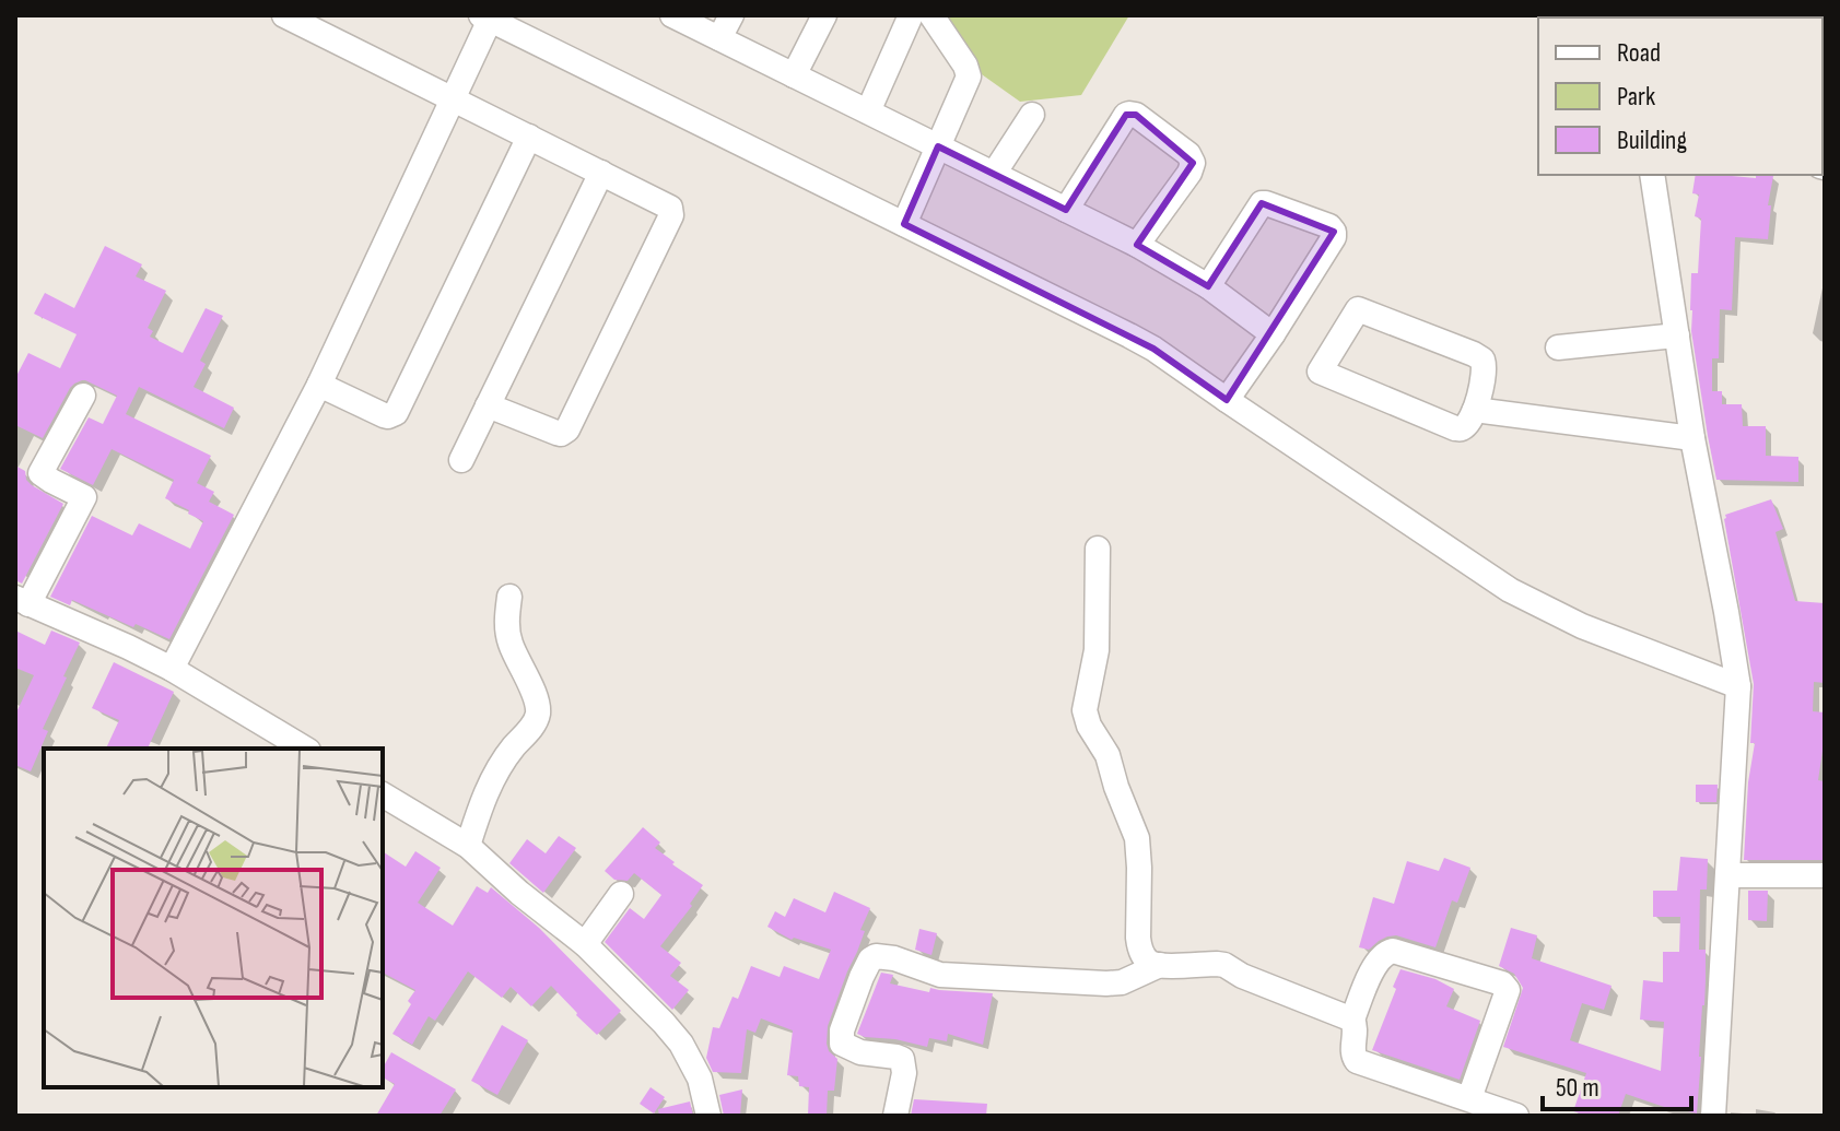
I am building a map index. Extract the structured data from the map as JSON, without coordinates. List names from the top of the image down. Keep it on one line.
{"legend":["Road","Park","Building"],"scale_bar":"50 m"}
